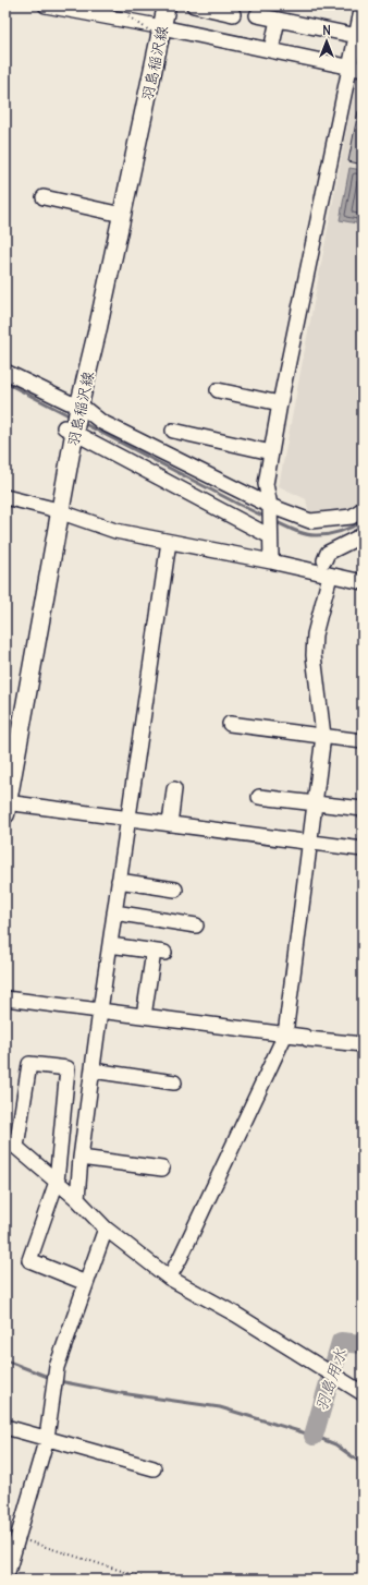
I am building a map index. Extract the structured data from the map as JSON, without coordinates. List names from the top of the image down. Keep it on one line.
{"streets":{"main road":["羽島稲沢線"]},"water":["羽島用水"],"north":"top"}
